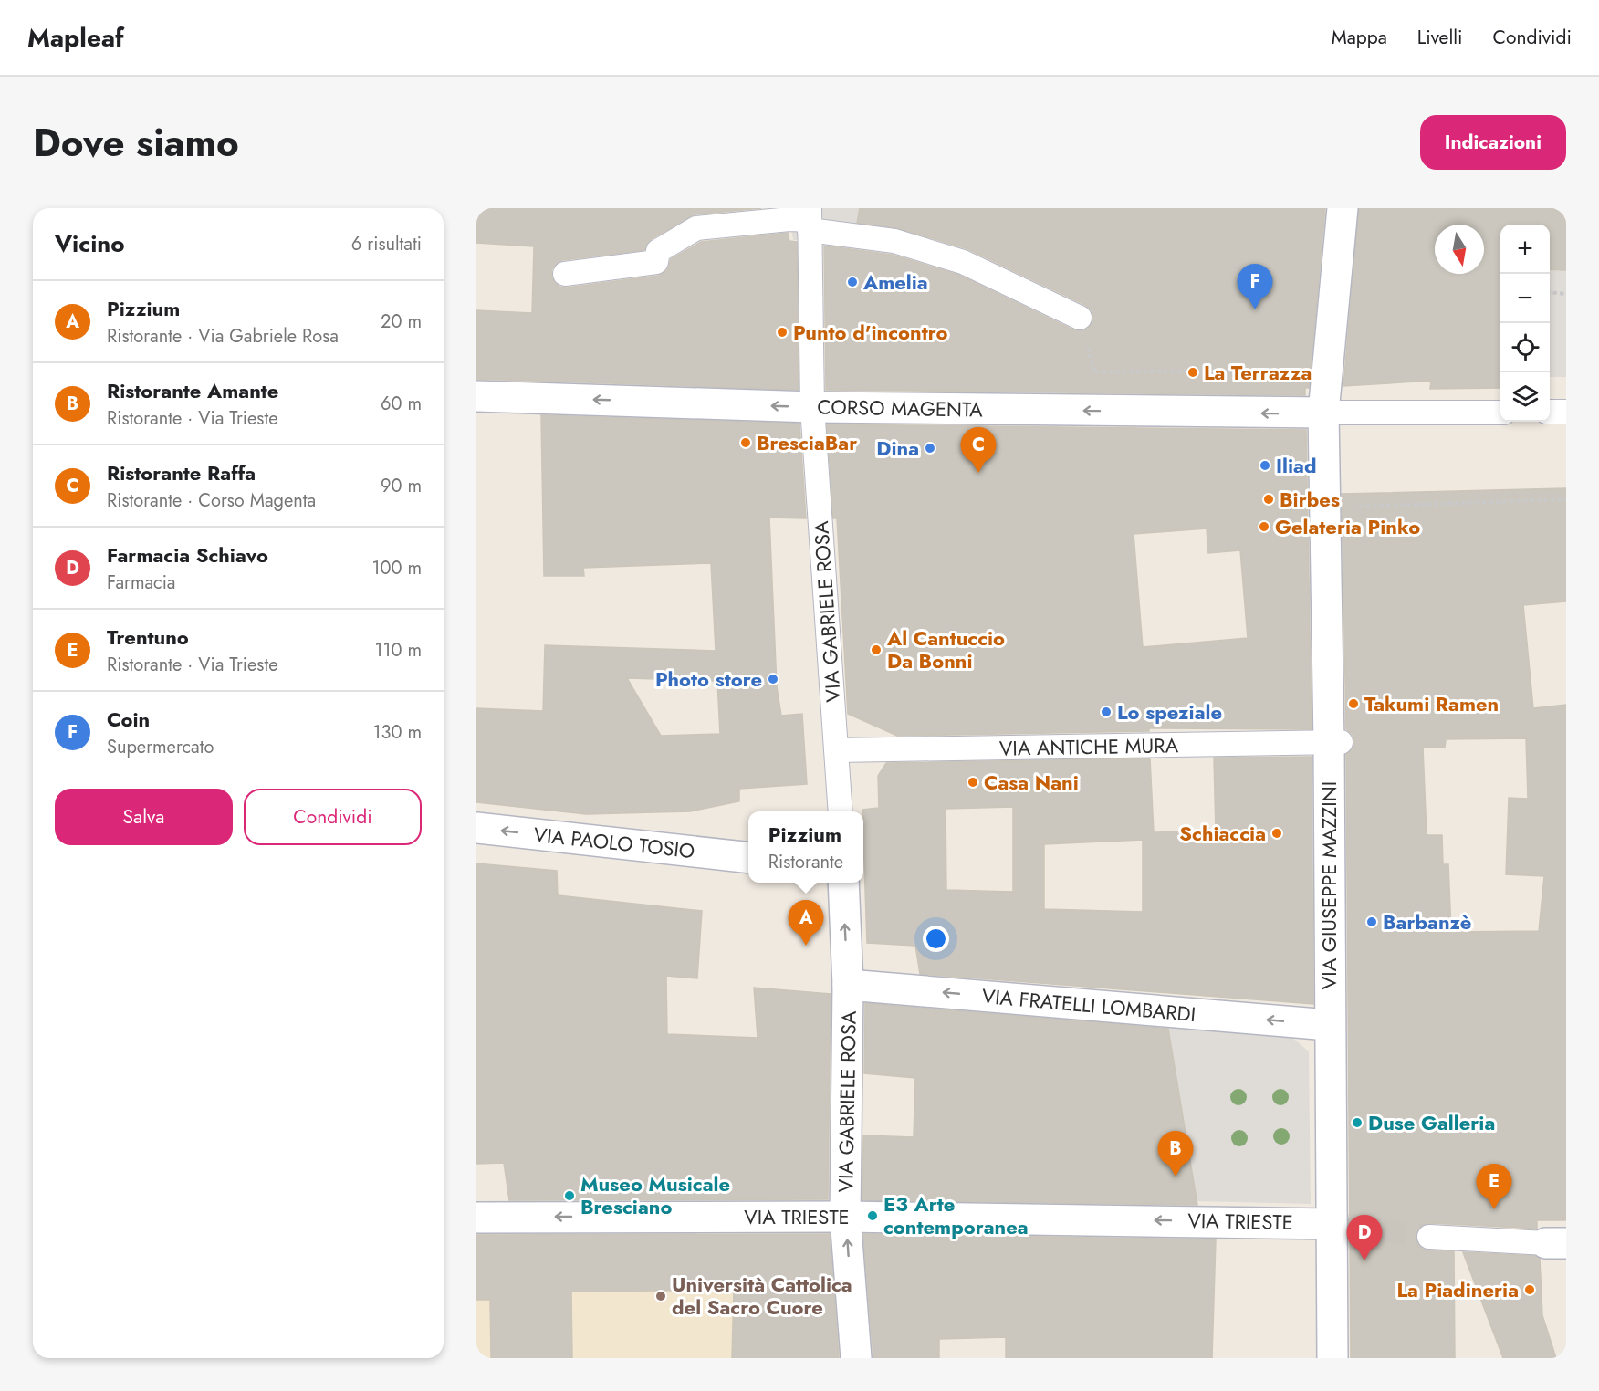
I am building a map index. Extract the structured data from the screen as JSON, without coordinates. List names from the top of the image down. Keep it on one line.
{"streets":{"street":["CORSO MAGENTA","VIA GABRIELE ROSA","VIA ANTICHE MURA","VIA PAOLO TOSIO","VIA GIUSEPPE MAZZINI","VIA FRATELLI LOMBARDI","VIA TRIESTE"]},"crossings":[["CORSO MAGENTA","VIA GABRIELE ROSA"],["CORSO MAGENTA","VIA GIUSEPPE MAZZINI"],["VIA GABRIELE ROSA","VIA ANTICHE MURA"],["VIA GABRIELE ROSA","VIA FRATELLI LOMBARDI"],["VIA GABRIELE ROSA","VIA TRIESTE"],["VIA ANTICHE MURA","VIA GIUSEPPE MAZZINI"],["VIA GIUSEPPE MAZZINI","VIA FRATELLI LOMBARDI"],["VIA GIUSEPPE MAZZINI","VIA TRIESTE"]],"one_way":["VIA PAOLO TOSIO","VIA FRATELLI LOMBARDI","VIA TRIESTE"],"places":["Amelia","Punto d'incontro","La Terrazza","BresciaBar","Dina","Iliad","Birbes","Gelateria Pinko","Al Cantuccio Da Bonni","Photo store","Takumi Ramen","Lo speziale","Casa Nani","Schiaccia","Barbanzè","Duse Galleria","Museo Musicale Bresciano","E3 Arte contemporanea","La Piadineria","Università Cattolica del Sacro Cuore"],"north":"bottom","page":{"header":"Mapleaf","nav":["Mappa","Livelli","Condividi"],"title":"Dove siamo","buttons":["Indicazioni",["Salva","Condividi"]],"heading":["Vicino","6 risultati"],"map_buttons":["+","−"],"pins":["F","C","A","B","E","D"],"list":[{"mark":"A","name":"Pizzium","note":"Ristorante · Via Gabriele Rosa","value":"20 m"},{"mark":"B","name":"Ristorante Amante","note":"Ristorante · Via Trieste","value":"60 m"},{"mark":"C","name":"Ristorante Raffa","note":"Ristorante · Corso Magenta","value":"90 m"},{"mark":"D","name":"Farmacia Schiavo","note":"Farmacia","value":"100 m"},{"mark":"E","name":"Trentuno","note":"Ristorante · Via Trieste","value":"110 m"},{"mark":"F","name":"Coin","note":"Supermercato","value":"130 m"}],"popup":["Pizzium","Ristorante"]}}
